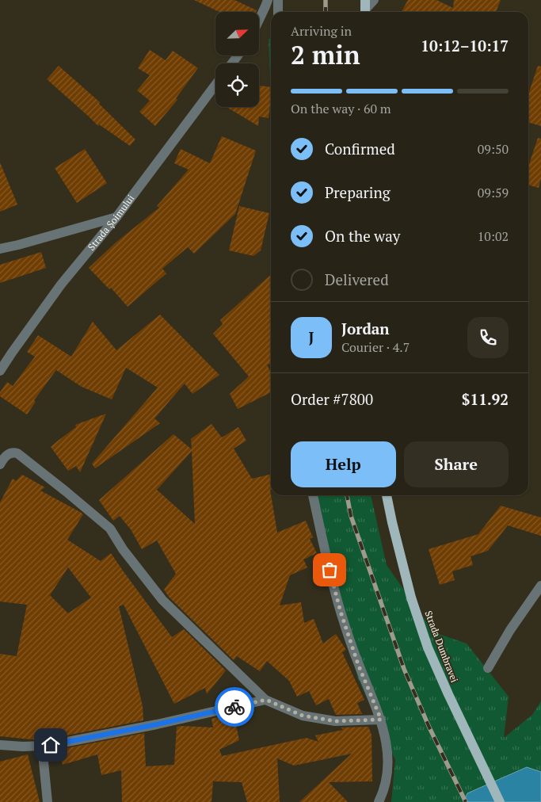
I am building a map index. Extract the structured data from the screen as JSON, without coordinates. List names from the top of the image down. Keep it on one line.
{"streets":{"main road":["Strada Dumbravei"],"street":["Strada Șoimului"]},"north":"top right","page":{"heading":["2 min","Arriving in","10:12–10:17"],"panel":["Jordan","Courier · 4.7","Order #7800","$11.92"],"bar":"On the way · 60 m","list":[["Confirmed","09:50"],["Preparing","09:59"],["On the way","10:02"],"Delivered"],"round":"J","buttons":["Help","Share"]}}
